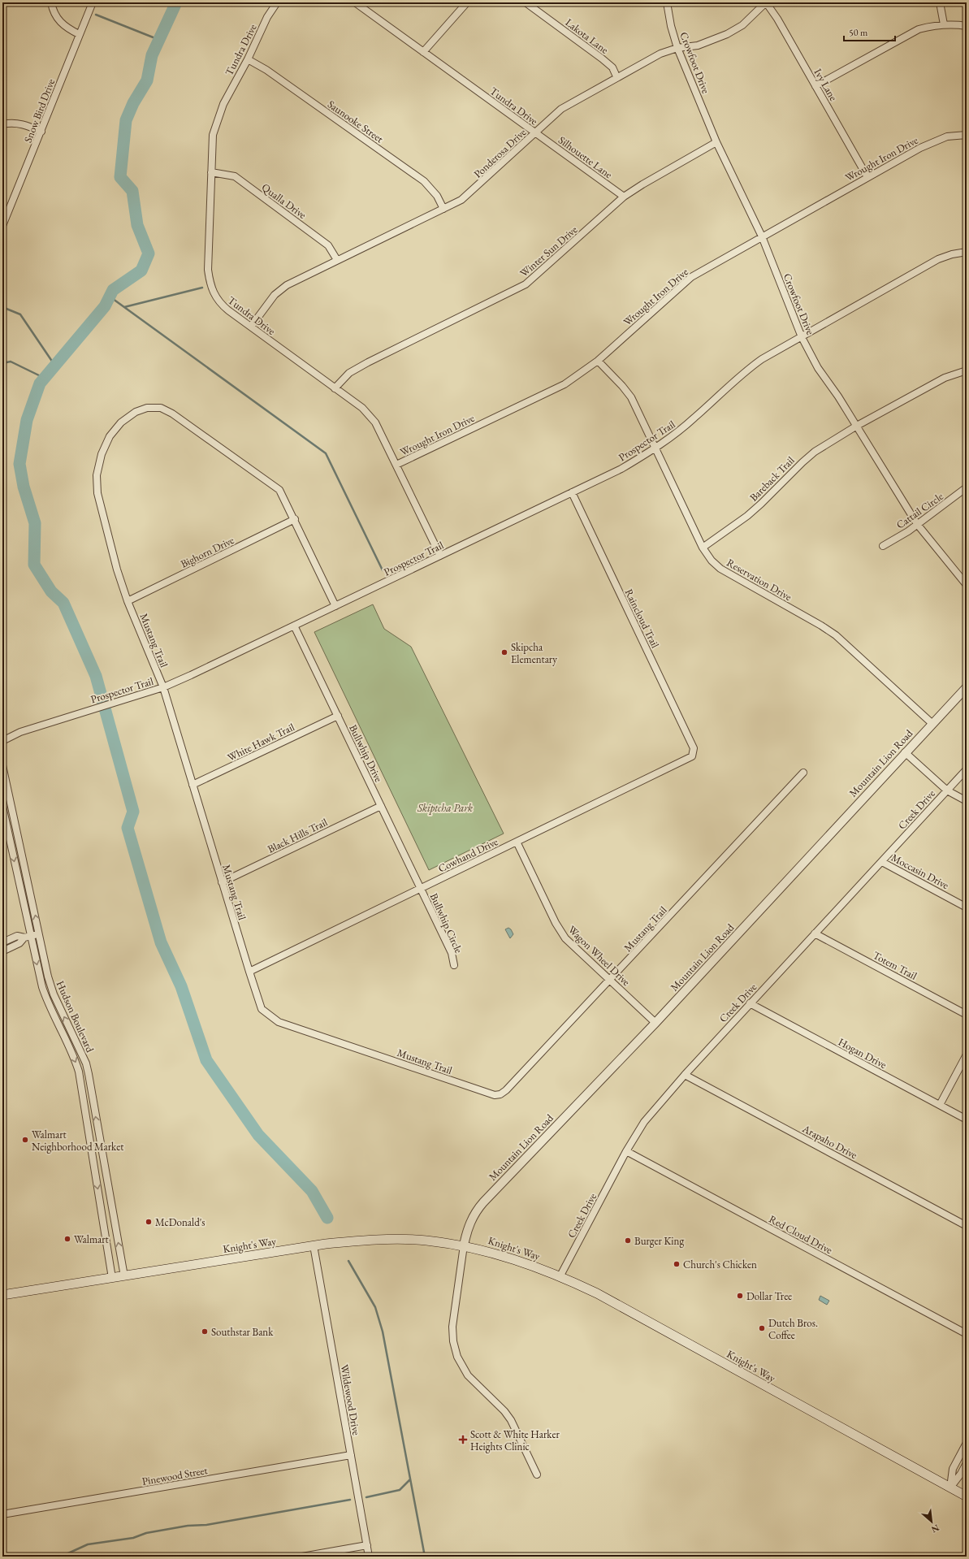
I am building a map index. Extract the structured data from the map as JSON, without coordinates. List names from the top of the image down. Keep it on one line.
{"streets":{"main road":["Knight's Way"],"street":["Lakota Lane","Tundra Drive","Crowfoot Drive","Ivy Lane","Snow Bird Drive","Saunooke Street","Ponderosa Drive","Silhouette Lane","Wrought Iron Drive","Qualla Drive","Winter Sun Drive","Prospector Trail","Bareback Trail","Cattail Circle","Bighorn Drive","Reservation Drive","Raincloud Trail","Mustang Trail","White Hawk Trail","Bullwhip Drive","Mountain Lion Road","Creek Drive","Black Hills Trail","Cowhand Drive","Moccasin Drive","Bullwhip Circle","Wagon Wheel Drive","Totem Trail","Hudson Boulevard","Hogan Drive","Arapaho Drive","Red Cloud Drive","Wildewood Drive","Pinewood Street"]},"crossings":[["Lakota Lane","Ponderosa Drive"],["Tundra Drive","Saunooke Street"],["Tundra Drive","Ponderosa Drive"],["Tundra Drive","Silhouette Lane"],["Tundra Drive","Wrought Iron Drive"],["Tundra Drive","Qualla Drive"],["Tundra Drive","Winter Sun Drive"],["Tundra Drive","Prospector Trail"],["Crowfoot Drive","Ponderosa Drive"],["Crowfoot Drive","Wrought Iron Drive"],["Crowfoot Drive","Winter Sun Drive"],["Crowfoot Drive","Prospector Trail"],["Crowfoot Drive","Bareback Trail"],["Crowfoot Drive","Cattail Circle"],["Ivy Lane","Ponderosa Drive"],["Ivy Lane","Wrought Iron Drive"],["Saunooke Street","Ponderosa Drive"],["Ponderosa Drive","Silhouette Lane"],["Ponderosa Drive","Qualla Drive"],["Silhouette Lane","Winter Sun Drive"],["Wrought Iron Drive","Reservation Drive"],["Prospector Trail","Reservation Drive"],["Prospector Trail","Raincloud Trail"],["Prospector Trail","Mustang Trail"],["Prospector Trail","Bullwhip Drive"],["Bareback Trail","Reservation Drive"],["Bighorn Drive","Mustang Trail"],["Reservation Drive","Mountain Lion Road"],["Raincloud Trail","Cowhand Drive"],["Mustang Trail","White Hawk Trail"],["Mustang Trail","Black Hills Trail"],["Mustang Trail","Cowhand Drive"],["Mustang Trail","Wagon Wheel Drive"],["White Hawk Trail","Bullwhip Drive"],["Bullwhip Drive","Black Hills Trail"],["Bullwhip Drive","Cowhand Drive"],["Bullwhip Drive","Bullwhip Circle"],["Mountain Lion Road","Wagon Wheel Drive"],["Mountain Lion Road","Knight's Way"],["Creek Drive","Moccasin Drive"],["Creek Drive","Totem Trail"],["Creek Drive","Hogan Drive"],["Creek Drive","Arapaho Drive"],["Creek Drive","Red Cloud Drive"],["Creek Drive","Knight's Way"],["Cowhand Drive","Bullwhip Circle"],["Cowhand Drive","Wagon Wheel Drive"],["Hudson Boulevard","Knight's Way"],["Knight's Way","Wildewood Drive"],["Wildewood Drive","Pinewood Street"]],"parks":["Skiptcha Park"],"places":{"other":["Skipcha Elementary","Walmart Neighborhood Market","McDonald's","Walmart","Burger King","Church's Chicken","Dollar Tree","Dutch Bros. Coffee","Southstar Bank"],"health":["Scott & White Harker Heights Clinic"]},"scale_bar":"50 m","north":"bottom right"}
